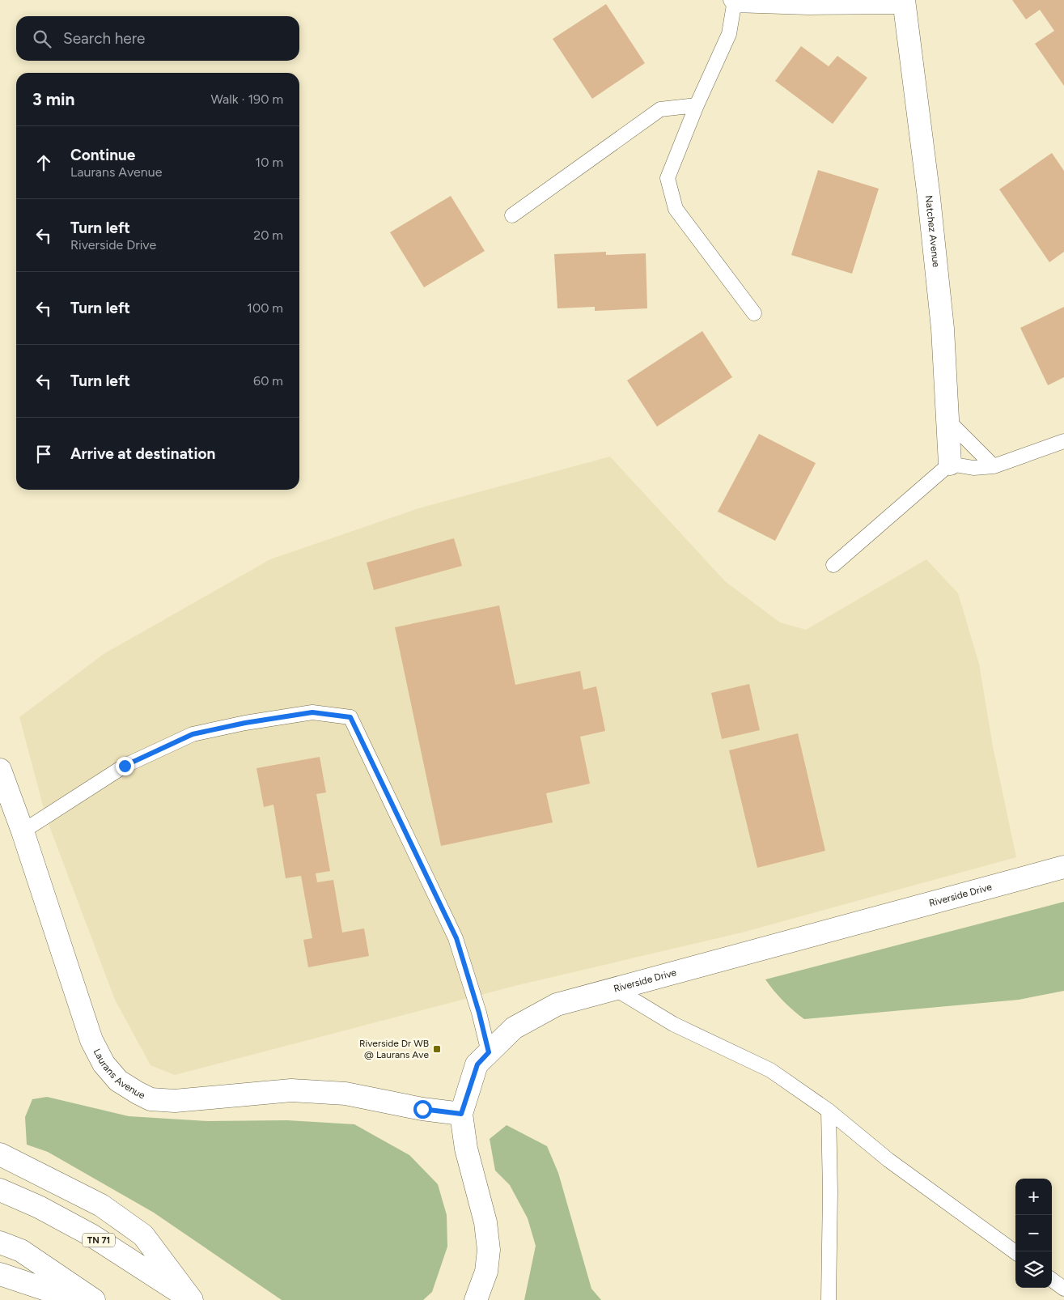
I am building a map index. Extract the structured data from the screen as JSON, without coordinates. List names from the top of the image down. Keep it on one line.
{"streets":{"main road":["Natchez Avenue","Riverside Drive","Laurans Avenue","TN 71"]},"crossings":[["Riverside Drive","Laurans Avenue"]],"places":{"transit":["Riverside Dr WB @ Laurans Ave"]},"page":{"search":"Search here","heading":["3 min","Walk · 190 m"],"list":[["Continue","Laurans Avenue","10 m"],["Turn left","Riverside Drive","20 m"],["Turn left","100 m"],["Turn left","60 m"],"Arrive at destination"],"map_buttons":["+","−"]}}
